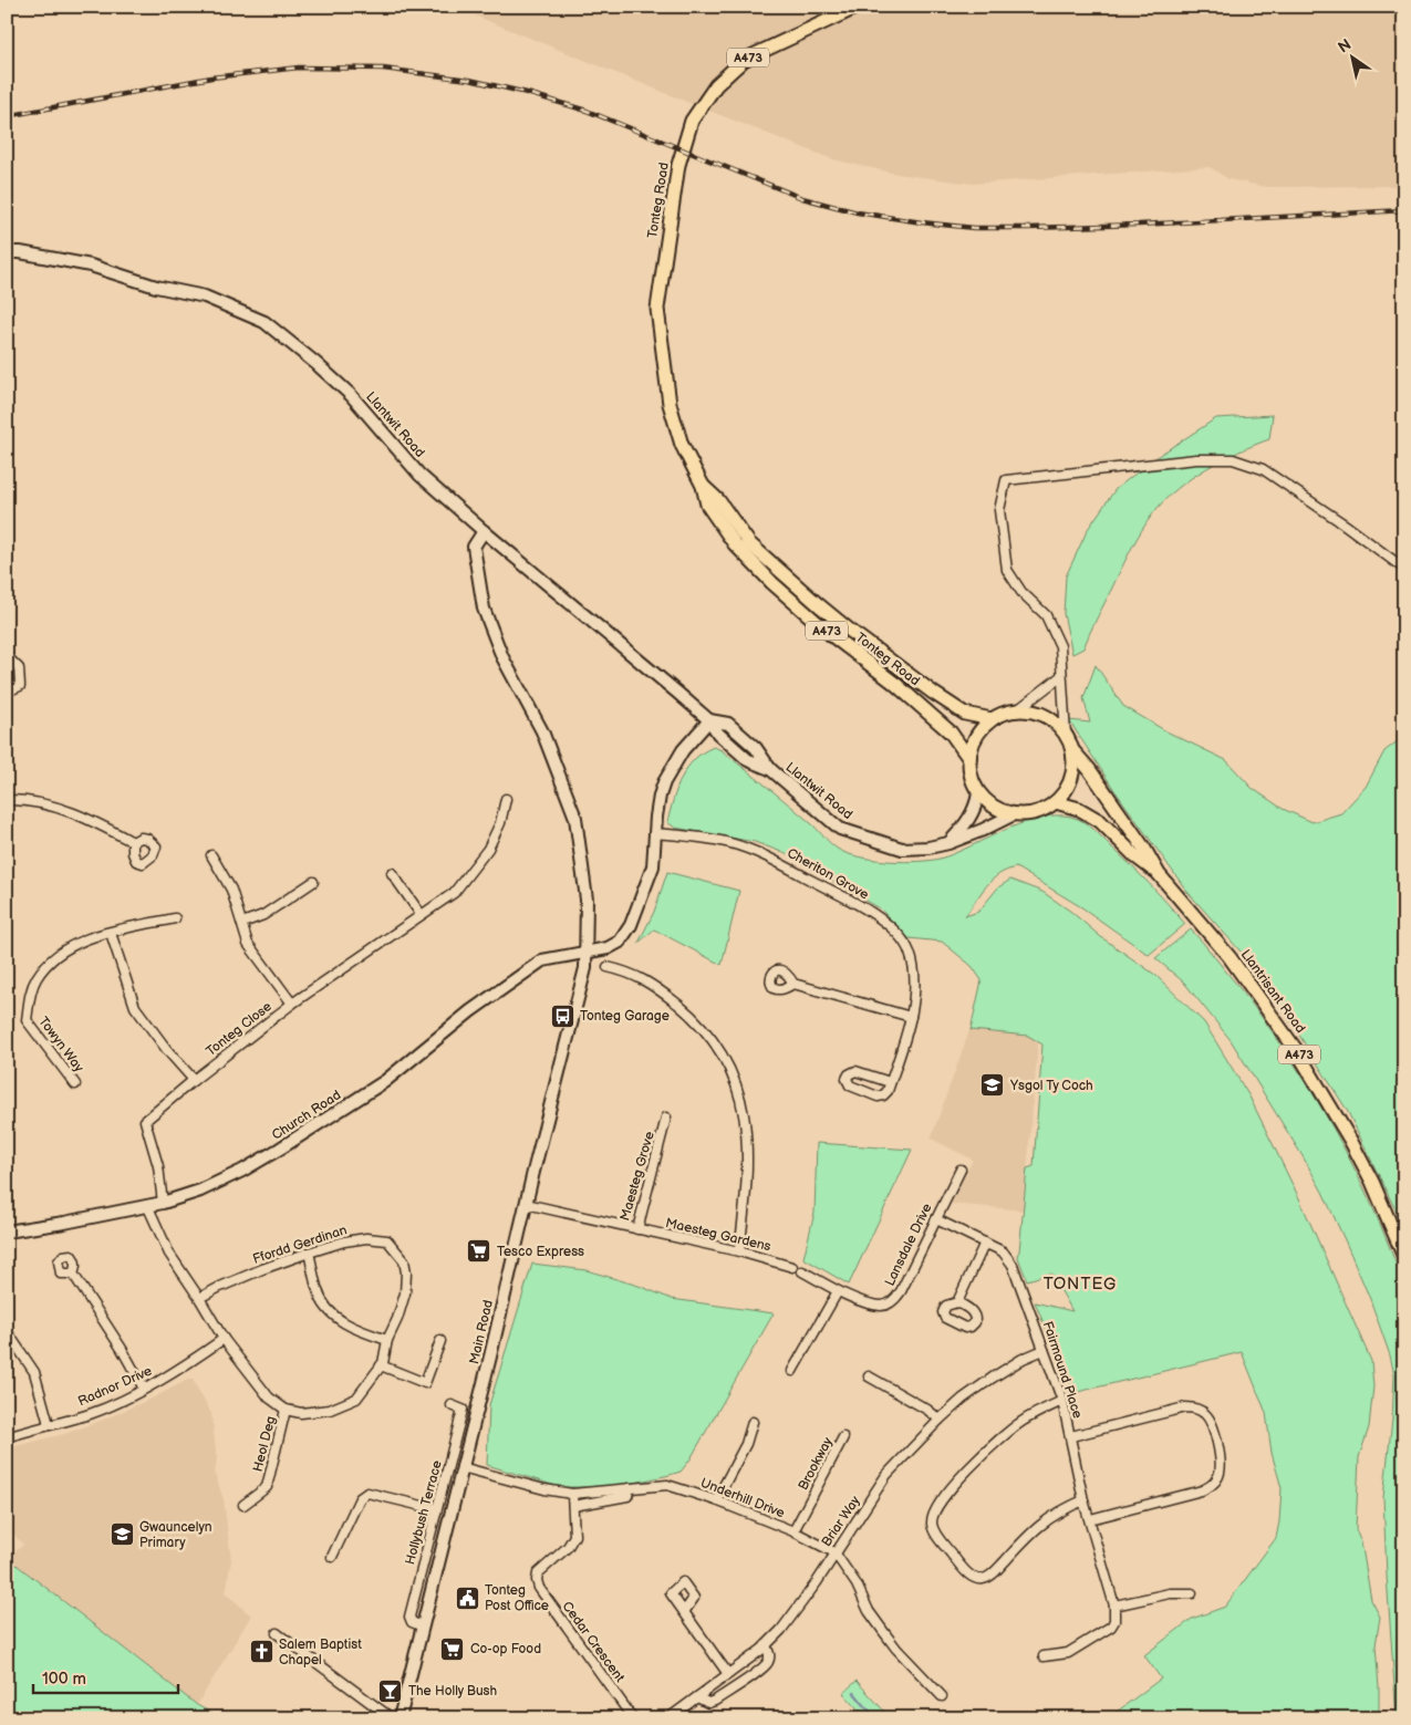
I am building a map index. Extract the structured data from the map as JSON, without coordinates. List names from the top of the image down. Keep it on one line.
{"streets":{"main road":["A473","Tonteg Road","Llantwit Road","Llantrisant Road","Church Road","Main Road"],"street":["Cheriton Grove","Tonteg Close","Towyn Way","Maesteg Grove","Maesteg Gardens","Ffordd Gerdinan","Lansdale Drive","Fairmound Place","Radnor Drive","Heol Deg","Brookway","Underhill Drive","Hollybush Terrace","Briar Way","Cedar Crescent"]},"crossings":[["Tonteg Road","Llantwit Road"],["Tonteg Road","Llantrisant Road"],["Llantwit Road","Llantrisant Road"],["Llantwit Road","Main Road"],["Tonteg Close","Church Road"],["Church Road","Main Road"],["Maesteg Grove","Maesteg Gardens"],["Maesteg Grove","Main Road"],["Ffordd Gerdinan","Heol Deg"],["Lansdale Drive","Fairmound Place"],["Main Road","Underhill Drive"],["Main Road","Hollybush Terrace"],["Fairmound Place","Briar Way"],["Brookway","Underhill Drive"],["Underhill Drive","Briar Way"],["Underhill Drive","Cedar Crescent"]],"districts":["TONTEG"],"places":{"bus stop":["Tonteg Garage"],"school or university":["Ysgol Ty Coch","Gwauncelyn Primary"],"supermarket":["Tesco Express","Co-op Food"],"public building":["Tonteg Post Office"],"church":["Salem Baptist Chapel"],"bar":["The Holly Bush"]},"scale_bar":"100 m","north":"top left"}
